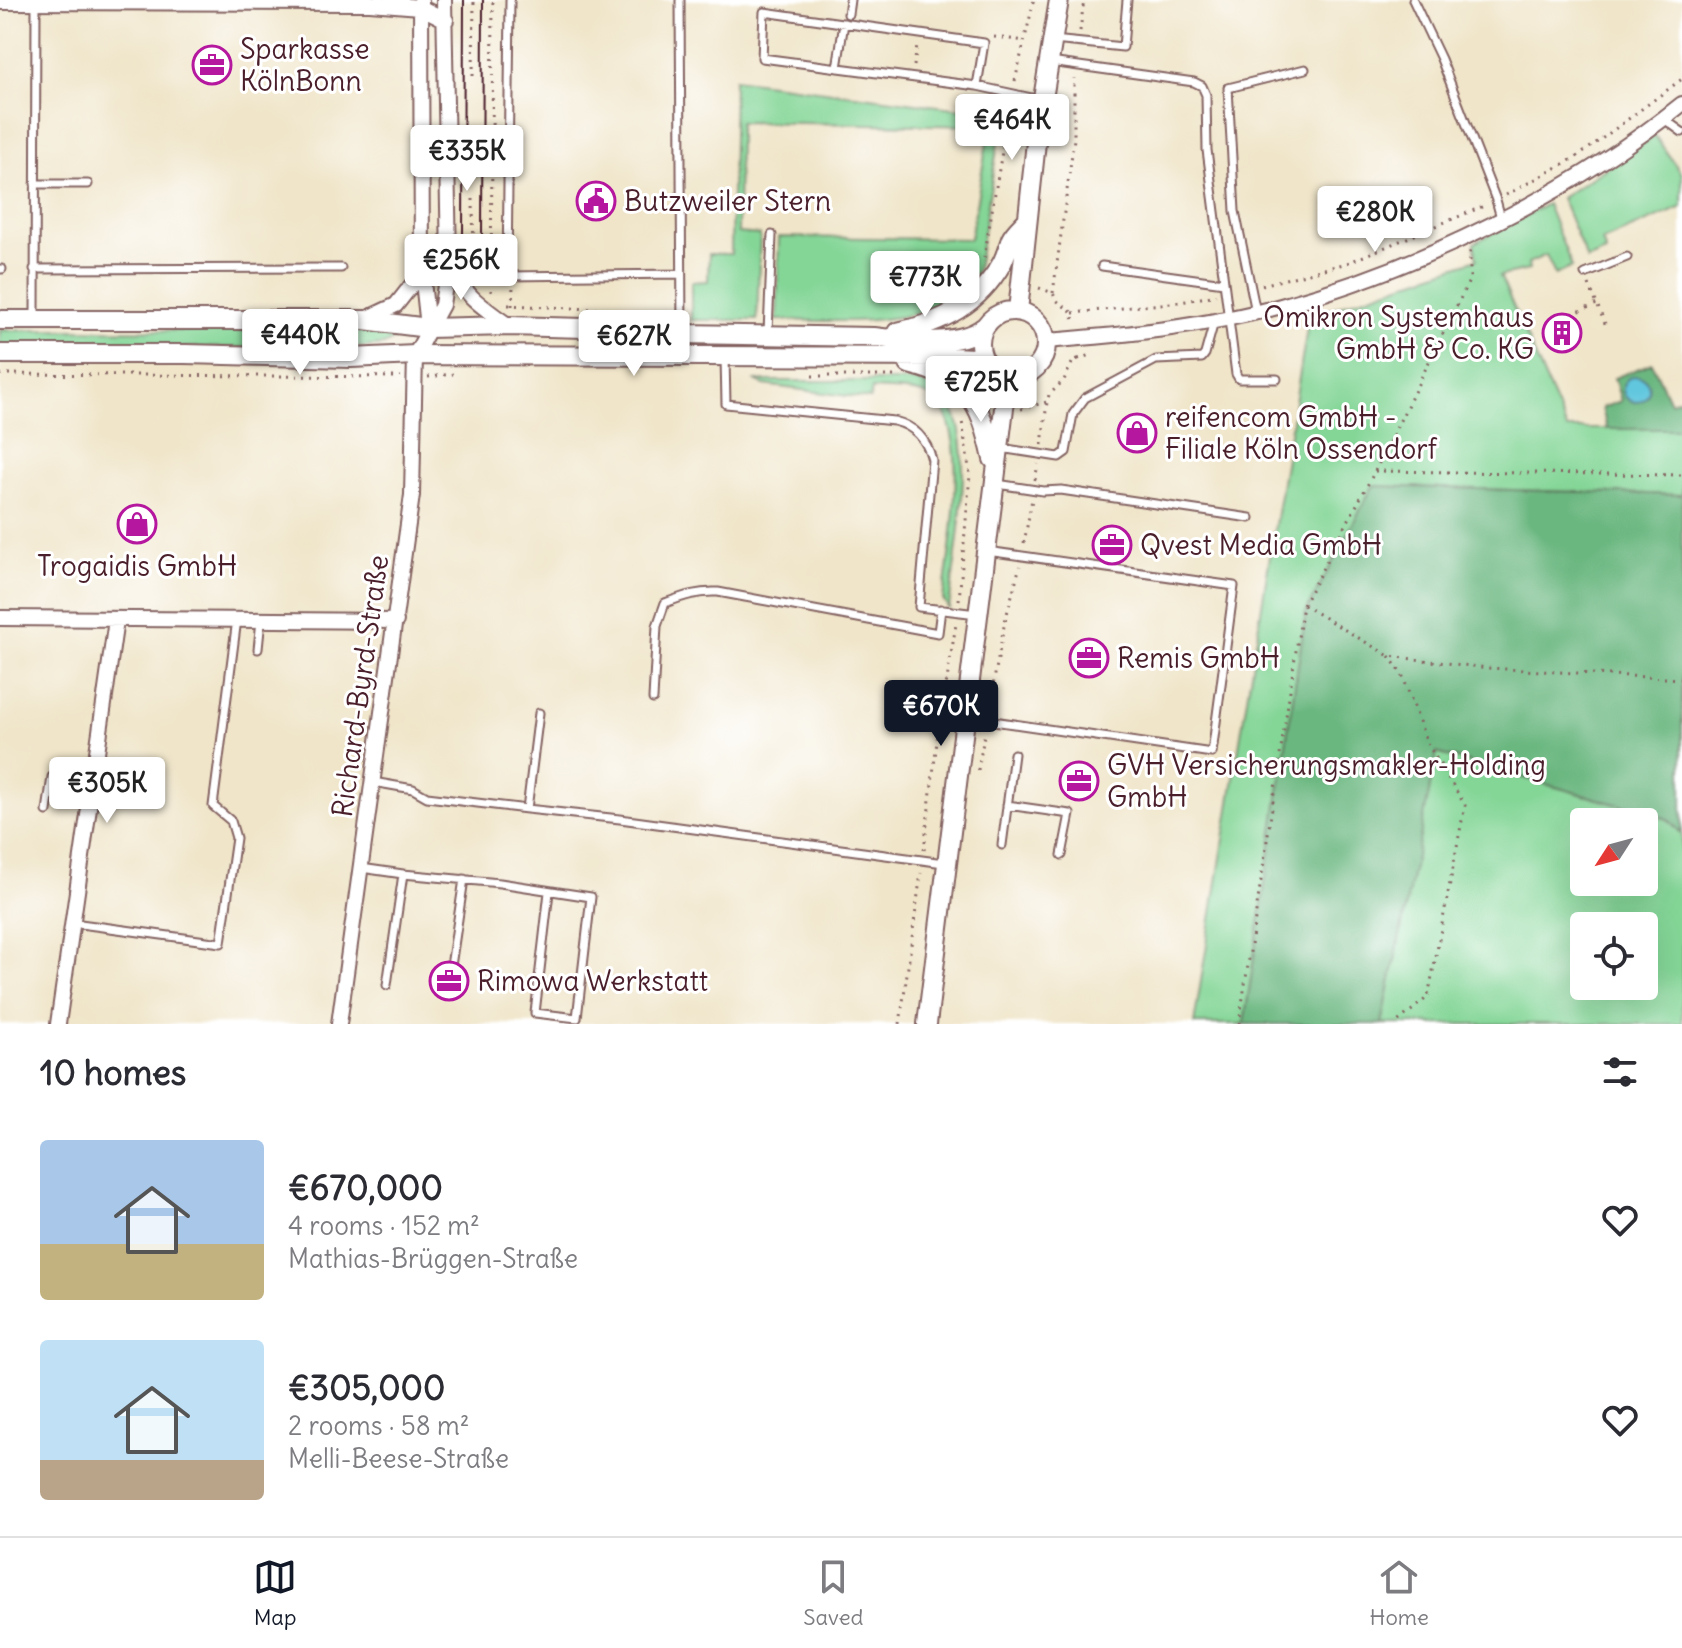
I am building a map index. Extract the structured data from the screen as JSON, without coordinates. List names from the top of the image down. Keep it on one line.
{"streets":{"street":["Richard-Byrd-Straße"]},"places":{"office":["Sparkasse KölnBonn","Qvest Media GmbH","Remis GmbH","GVH Versicherungsmakler-Holding GmbH","Rimowa Werkstatt"],"public building":["Butzweiler Stern"],"building":["Omikron Systemhaus GmbH & Co. KG"],"shop":["reifencom GmbH - Filiale Köln Ossendorf","Trogaidis GmbH"]},"north":"bottom left","page":{"price":["€464K","€335K","€280K","€256K","€773K","€440K","€627K","€725K","€670K","€305K"],"heading":"10 homes","list":[{"name":"€670,000","note":"4 rooms · 152 m² · Mathias-Brüggen-Straße"},{"name":"€305,000","note":"2 rooms · 58 m² · Melli-Beese-Straße"}],"tabs":["Map","Saved","Home"]}}
